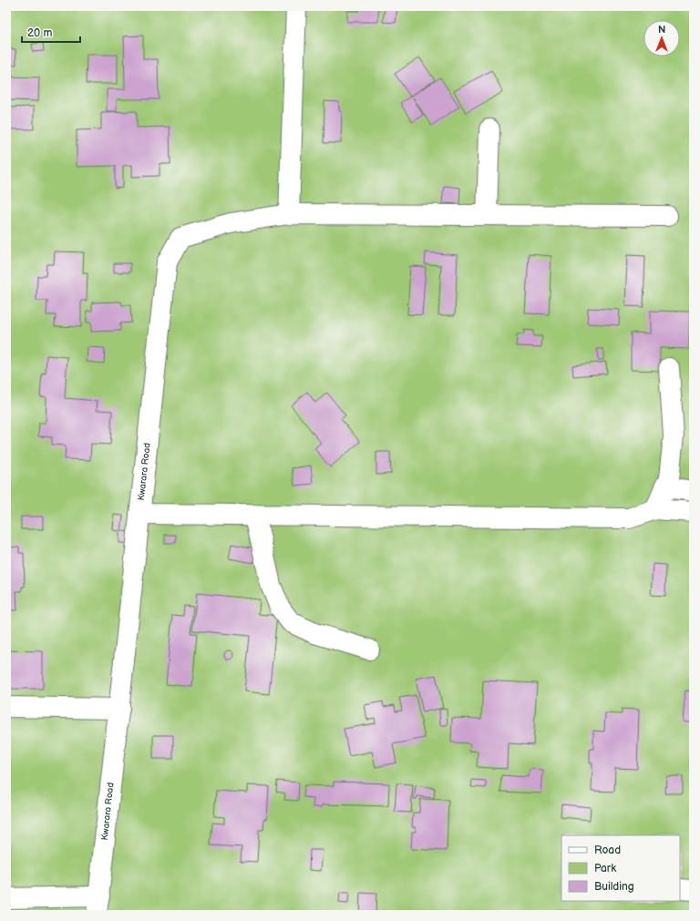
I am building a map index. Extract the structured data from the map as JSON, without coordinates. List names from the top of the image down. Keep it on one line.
{"streets":{"street":["Kwarara Road"]},"legend":["Road","Park","Building"],"scale_bar":"20 m","north":"top"}
